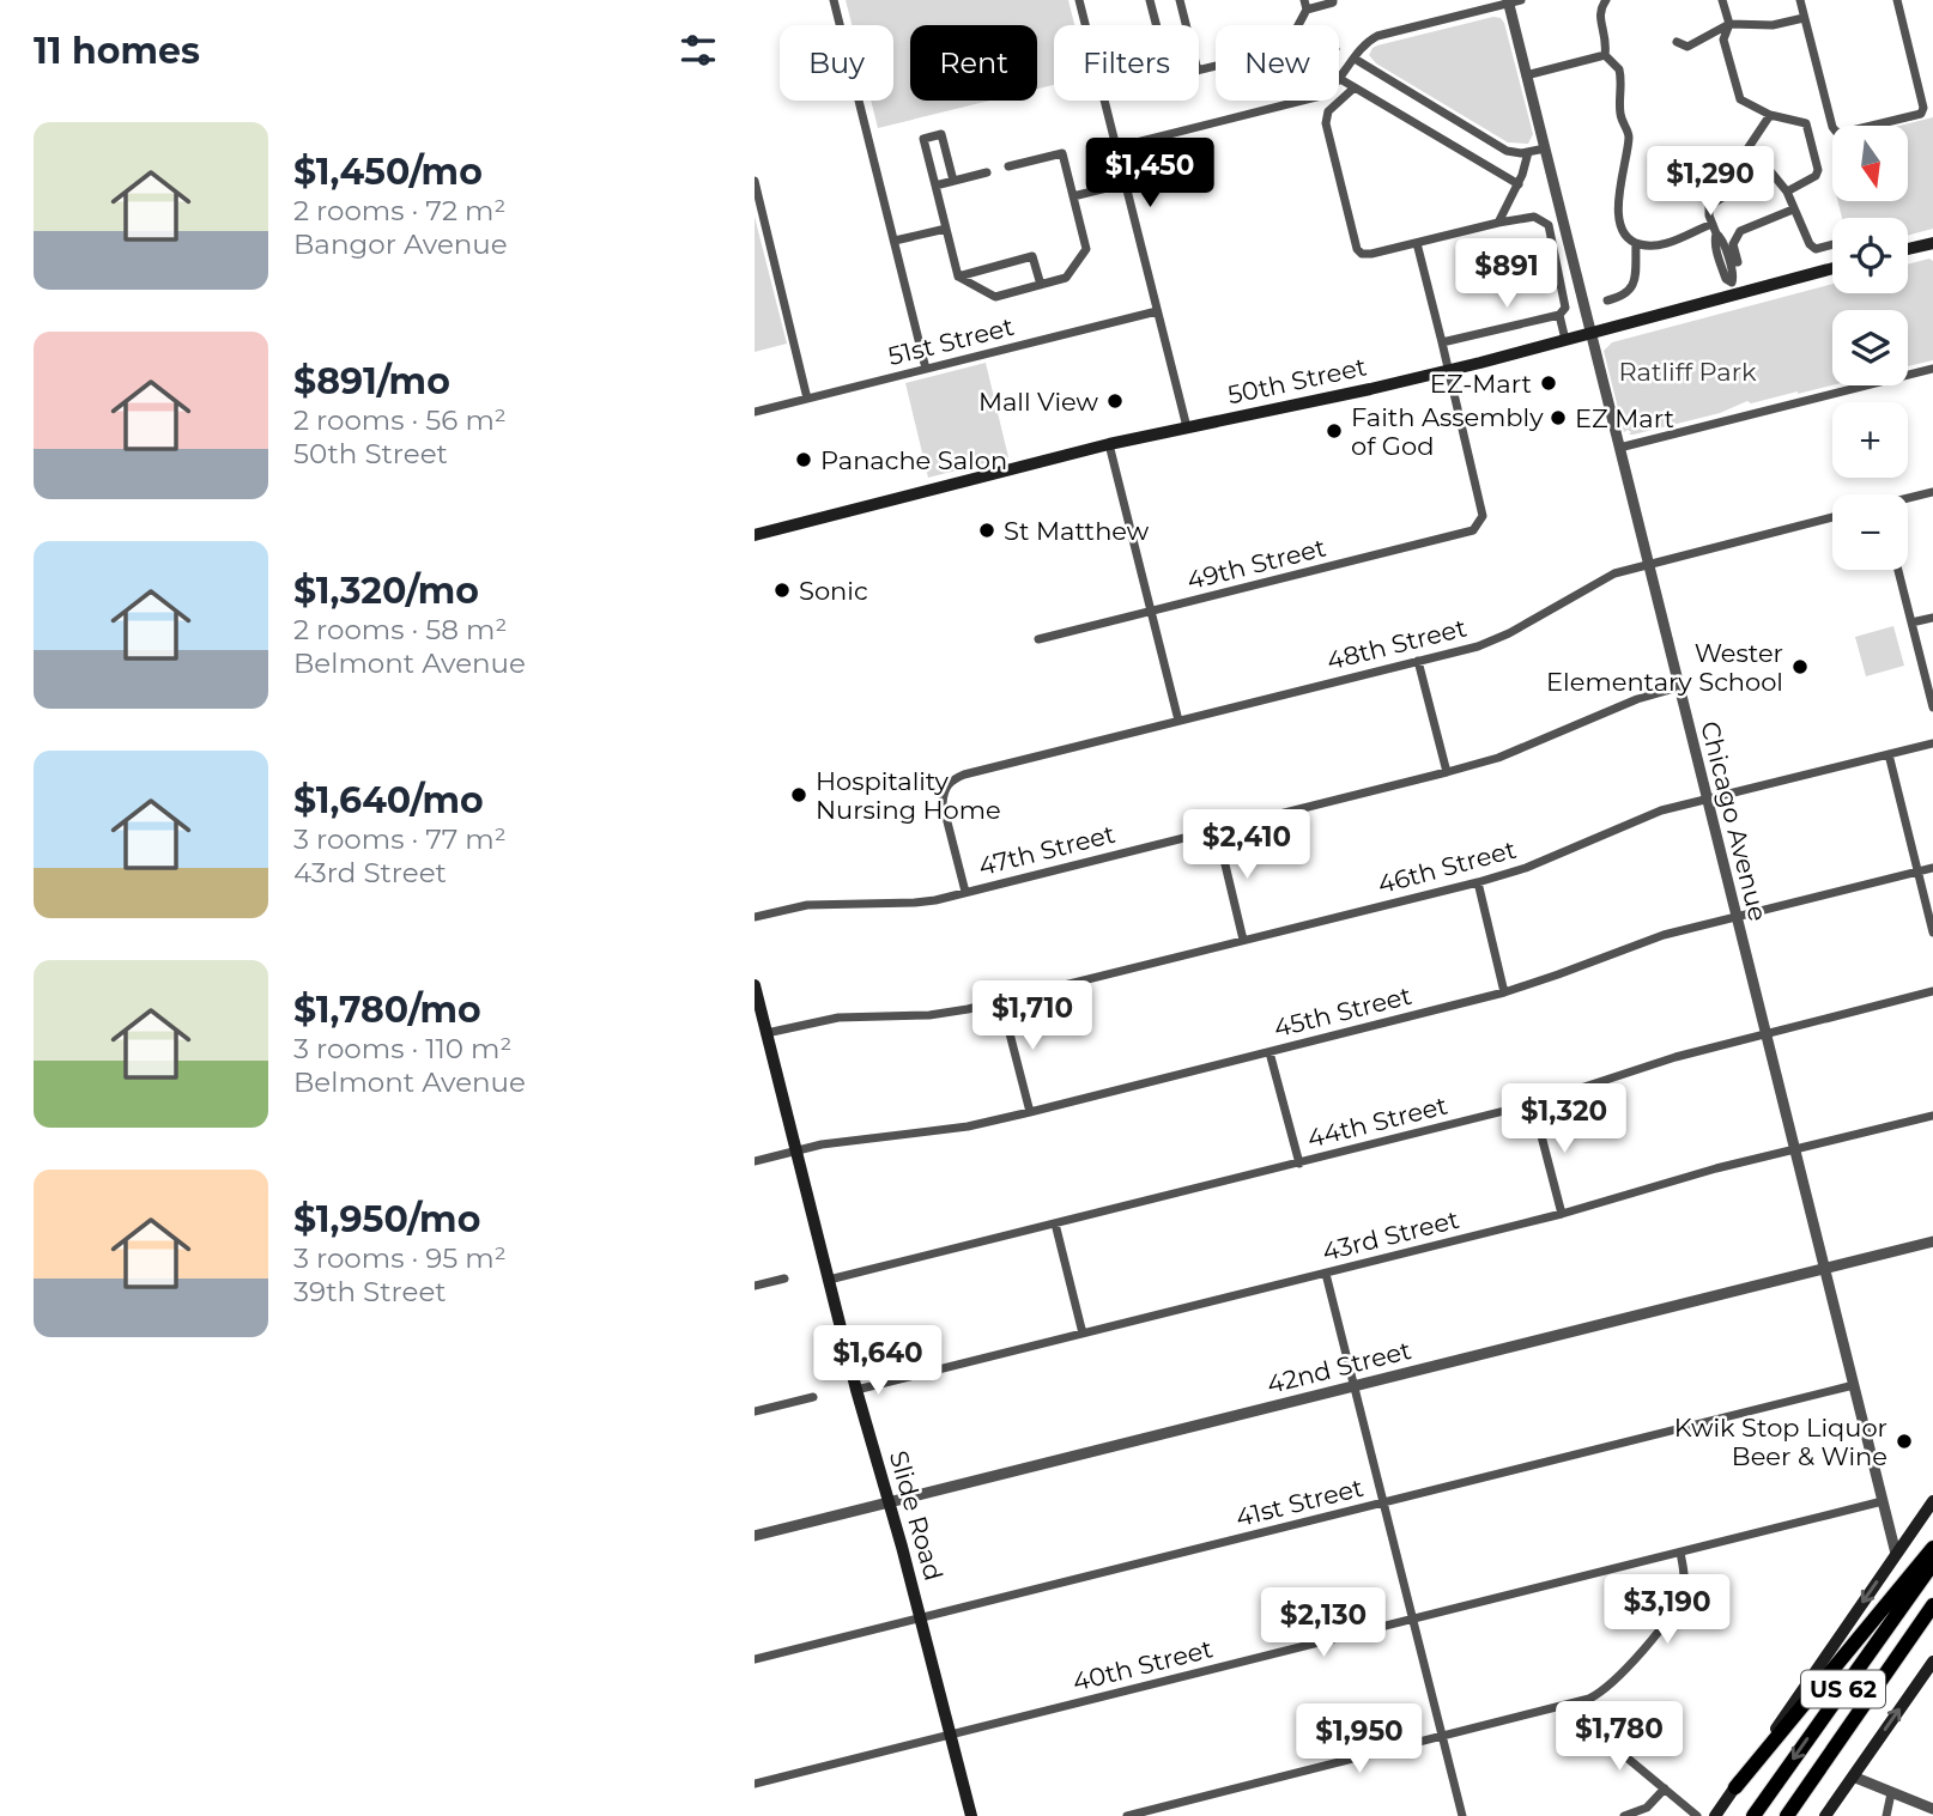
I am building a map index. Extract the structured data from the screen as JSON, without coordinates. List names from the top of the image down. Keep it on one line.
{"streets":{"highway":["US 62"],"main road":["50th Street","Slide Road"],"street":["51st Street","49th Street","48th Street","Chicago Avenue","47th Street","46th Street","45th Street","44th Street","43rd Street","42nd Street","41st Street","40th Street"]},"crossings":[["50th Street","49th Street"],["50th Street","Chicago Avenue"],["48th Street","Chicago Avenue"],["48th Street","47th Street"],["Chicago Avenue","47th Street"],["Chicago Avenue","46th Street"],["Chicago Avenue","45th Street"],["Chicago Avenue","44th Street"],["Chicago Avenue","43rd Street"],["Chicago Avenue","42nd Street"],["Chicago Avenue","41st Street"],["Chicago Avenue","40th Street"],["46th Street","Slide Road"],["45th Street","Slide Road"],["44th Street","Slide Road"],["43rd Street","Slide Road"],["42nd Street","Slide Road"],["41st Street","Slide Road"],["Slide Road","40th Street"]],"parks":["Ratliff Park"],"places":["EZ-Mart","Mall View","EZ Mart","Faith Assembly of God","Panache Salon","St Matthew","Sonic","Wester Elementary School","Hospitality Nursing Home","Kwik Stop Liquor Beer & Wine"],"north":"bottom","page":{"heading":"11 homes","chip":["Buy","Rent","Filters","New"],"list":[{"name":"$1,450/mo","note":"2 rooms · 72 m² · Bangor Avenue"},{"name":"$891/mo","note":"2 rooms · 56 m² · 50th Street"},{"name":"$1,320/mo","note":"2 rooms · 58 m² · Belmont Avenue"},{"name":"$1,640/mo","note":"3 rooms · 77 m² · 43rd Street"},{"name":"$1,780/mo","note":"3 rooms · 110 m² · Belmont Avenue"},{"name":"$1,950/mo","note":"3 rooms · 95 m² · 39th Street"}],"map_buttons":["+","−"],"price":["$1,450","$1,290","$891","$2,410","$1,710","$1,320","$1,640","$3,190","$2,130","$1,780","$1,950"]}}
